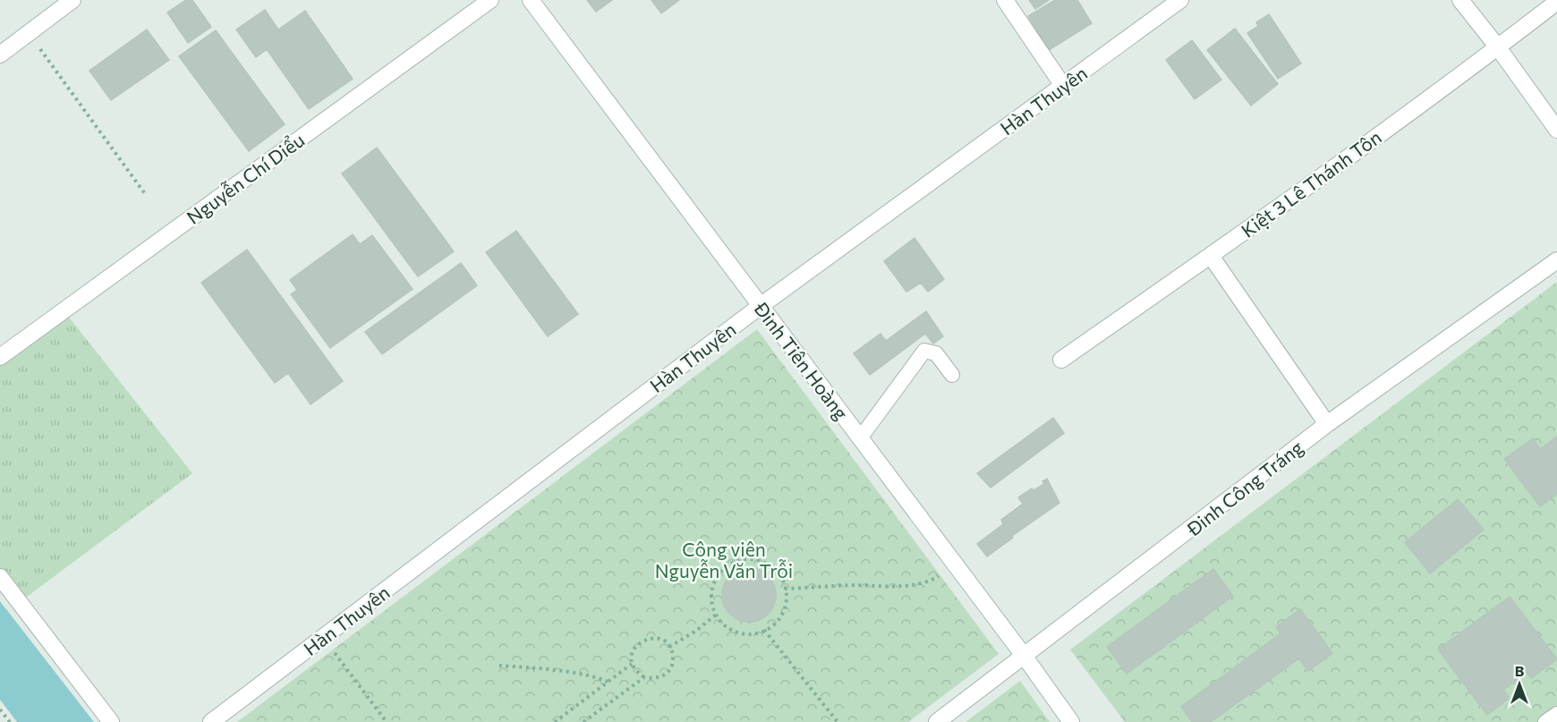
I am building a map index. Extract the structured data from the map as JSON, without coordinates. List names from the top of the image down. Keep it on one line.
{"streets":{"street":["Hàn Thuyên","Nguyễn Chí Diểu","Kiệt 3 Lê Thánh Tôn","Đinh Tiên Hoàng","Đinh Công Tráng"]},"crossings":[["Hàn Thuyên","Đinh Tiên Hoàng"],["Đinh Tiên Hoàng","Đinh Công Tráng"]],"parks":["Công viên Nguyễn Văn Trỗi"],"north":"top"}
